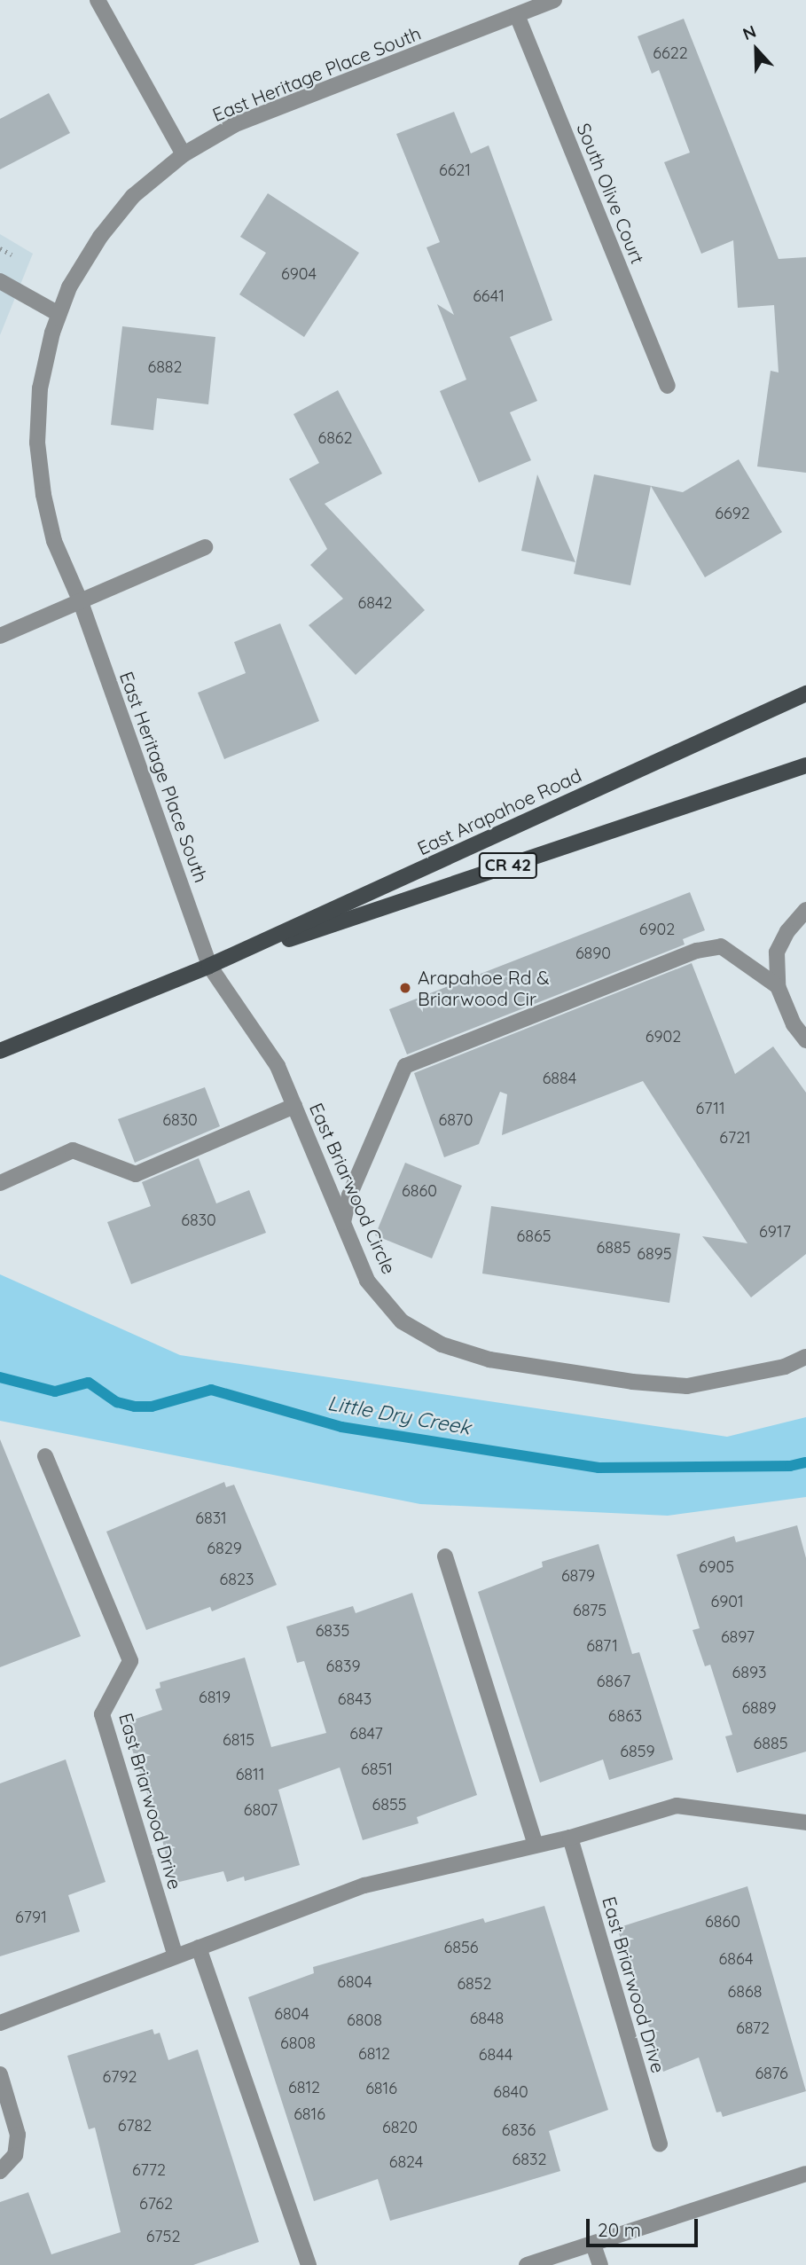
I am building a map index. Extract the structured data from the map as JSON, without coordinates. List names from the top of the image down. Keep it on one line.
{"streets":{"main road":["East Arapahoe Road","CR 42"],"street":["East Heritage Place South","South Olive Court","East Briarwood Circle","East Briarwood Drive"]},"crossings":[["East Heritage Place South","South Olive Court"],["East Heritage Place South","East Arapahoe Road"],["East Heritage Place South","East Briarwood Circle"],["East Arapahoe Road","East Briarwood Circle"]],"water":["Little Dry Creek"],"places":["Arapahoe Rd & Briarwood Cir"],"house_numbers":["6622","6621","6904","6641","6882","6862","6692","6842","6902","6890","6902","6884","6711","6830","6870","6721","6860","6830","6917","6865","6885","6895","6831","6829","6905","6879","6823","6901","6875","6835","6897","6871","6839","6893","6867","6819","6843","6889","6863","6847","6815","6885","6859","6851","6811","6855","6807","6791","6860","6856","6864","6804","6852","6868","6804","6848","6808","6872","6808","6812","6844","6876","6792","6812","6816","6840","6816","6782","6820","6836","6832","6824","6772","6762","6752"],"scale_bar":"20 m","north":"top"}
